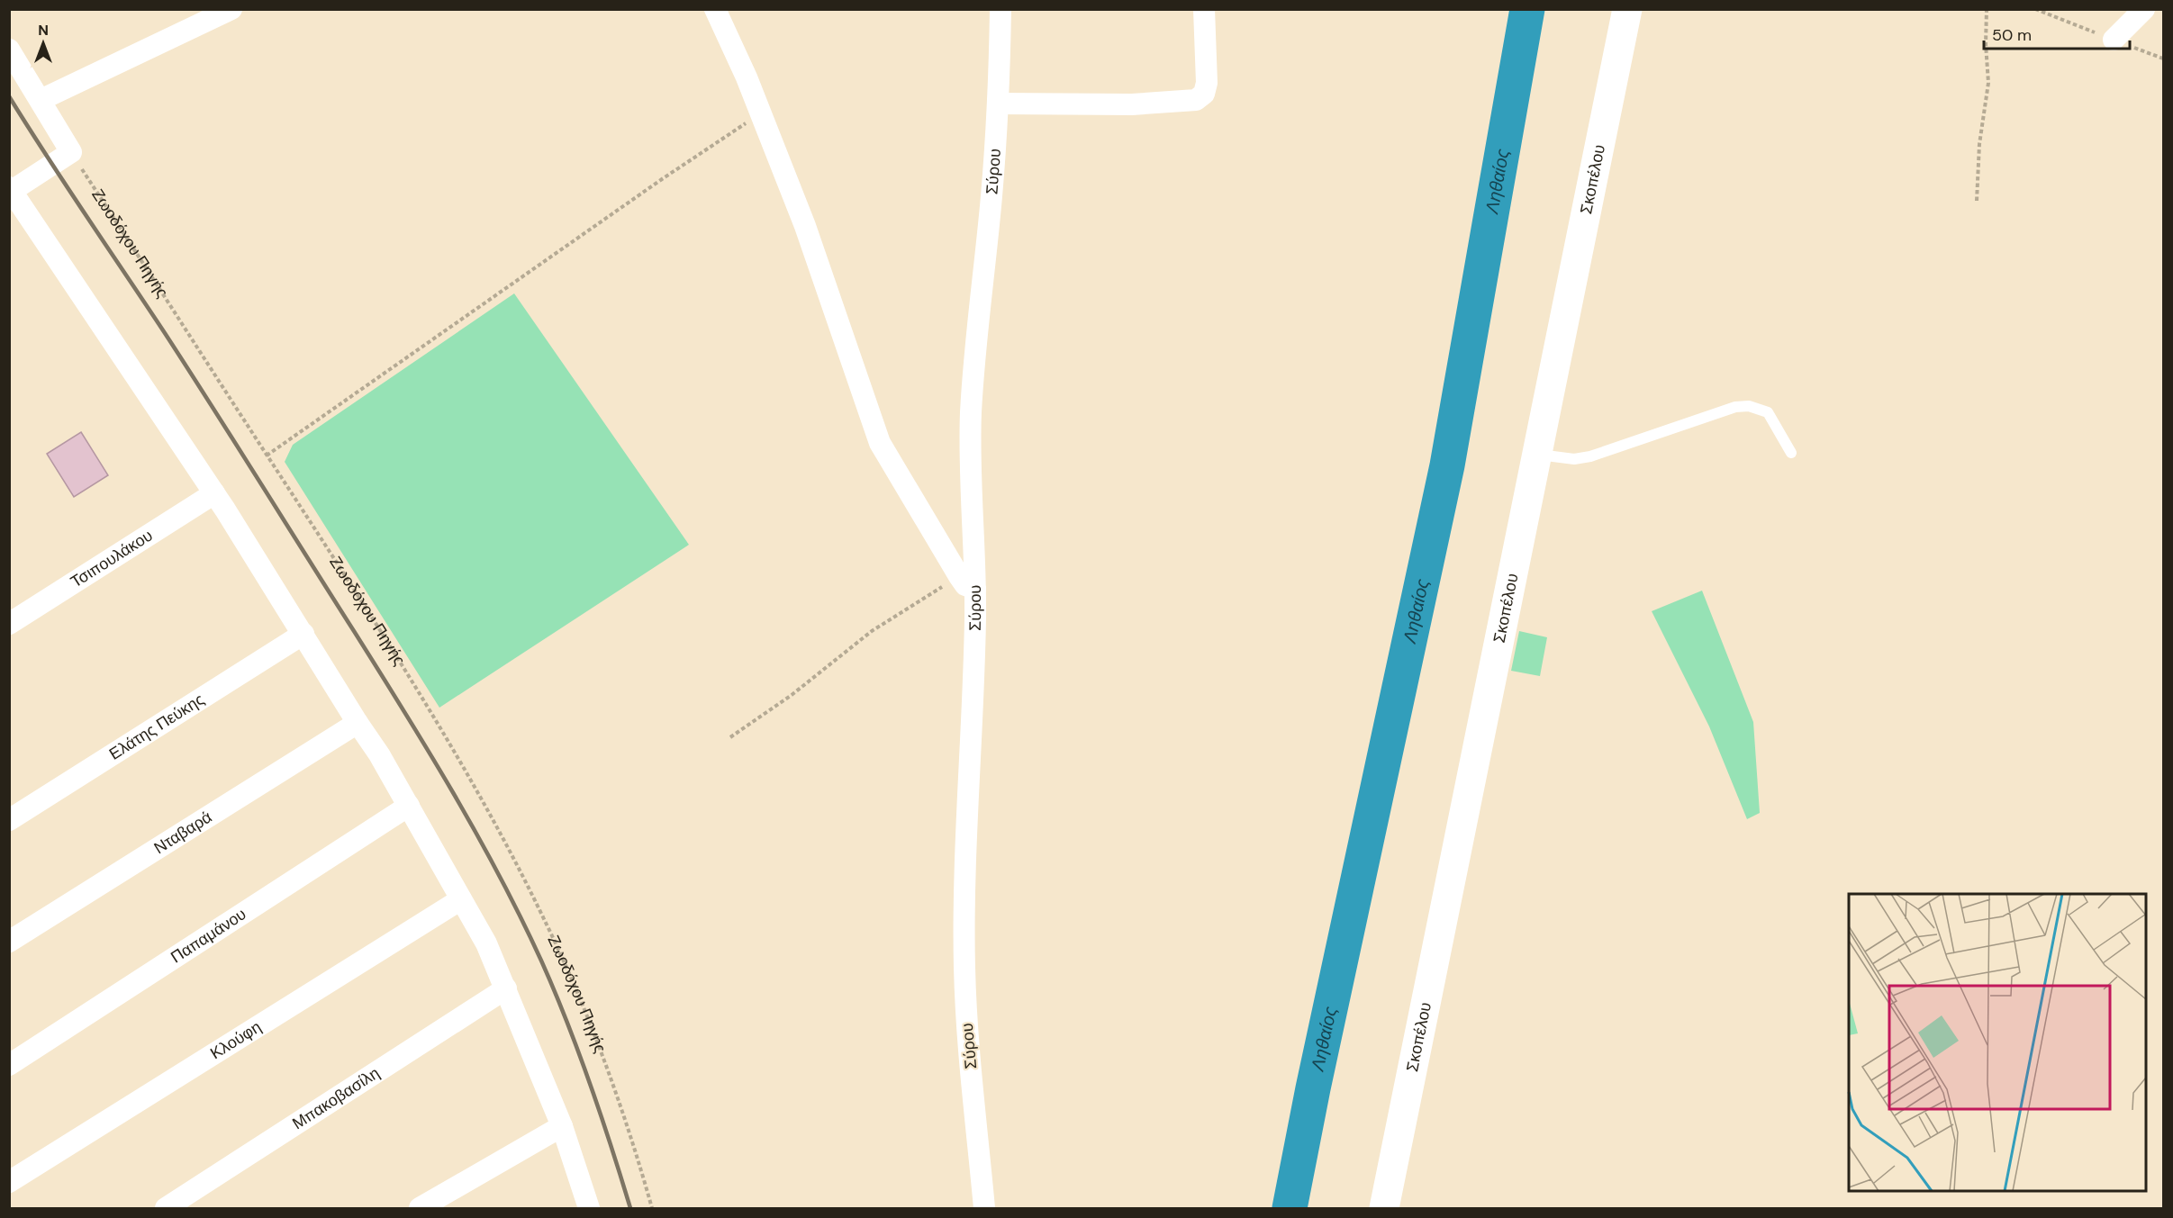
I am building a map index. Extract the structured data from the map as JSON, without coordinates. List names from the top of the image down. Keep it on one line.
{"streets":{"main road":["Σκοπέλου"],"street":["Σύρου","Τσιπουλάκου","Ελάτης Πεύκης","Νταβαρά","Παπαμάνου","Κλούφη","Μπακοβασίλη"],"path":["Ζωοδόχου Πηγής"]},"water":["Ληθαίος"],"scale_bar":"50 m","north":"top"}
